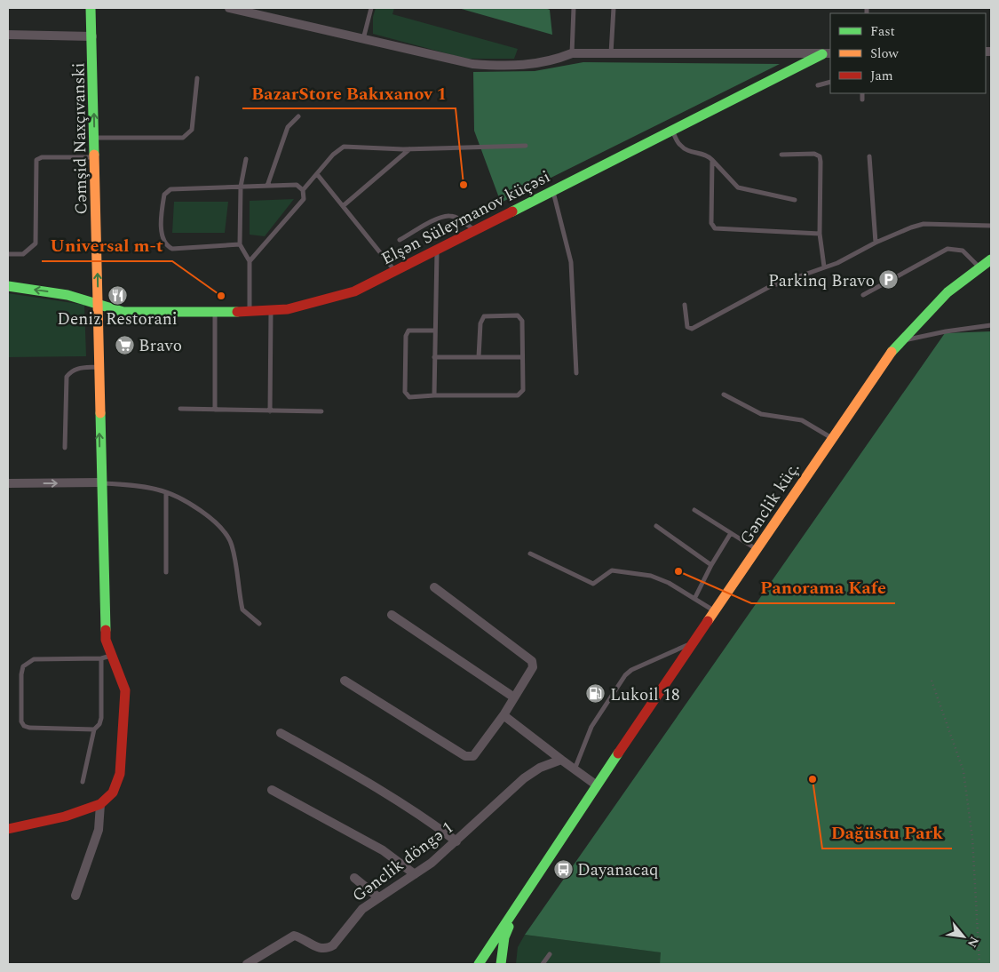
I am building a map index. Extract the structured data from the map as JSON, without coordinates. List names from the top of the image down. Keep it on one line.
{"streets":{"street":["Cəmşid Naxçıvanski","Elşən Süleymanov küçəsi","Gənclik küç.","Gənclik döngə 1"]},"crossings":[["Cəmşid Naxçıvanski","Elşən Süleymanov küçəsi"]],"one_way":["Cəmşid Naxçıvanski"],"places":{"other":["BazarStore Bakıxanov 1","Universal m-t","Panorama Kafe","Dağüstu Park"],"parking":["Parkinq Bravo"],"restaurant":["Deniz Restorani"],"supermarket":["Bravo"],"fuel station":["Lukoil 18"],"bus stop":["Dayanacaq"]},"legend":["Fast","Slow","Jam"],"north":"bottom right"}
